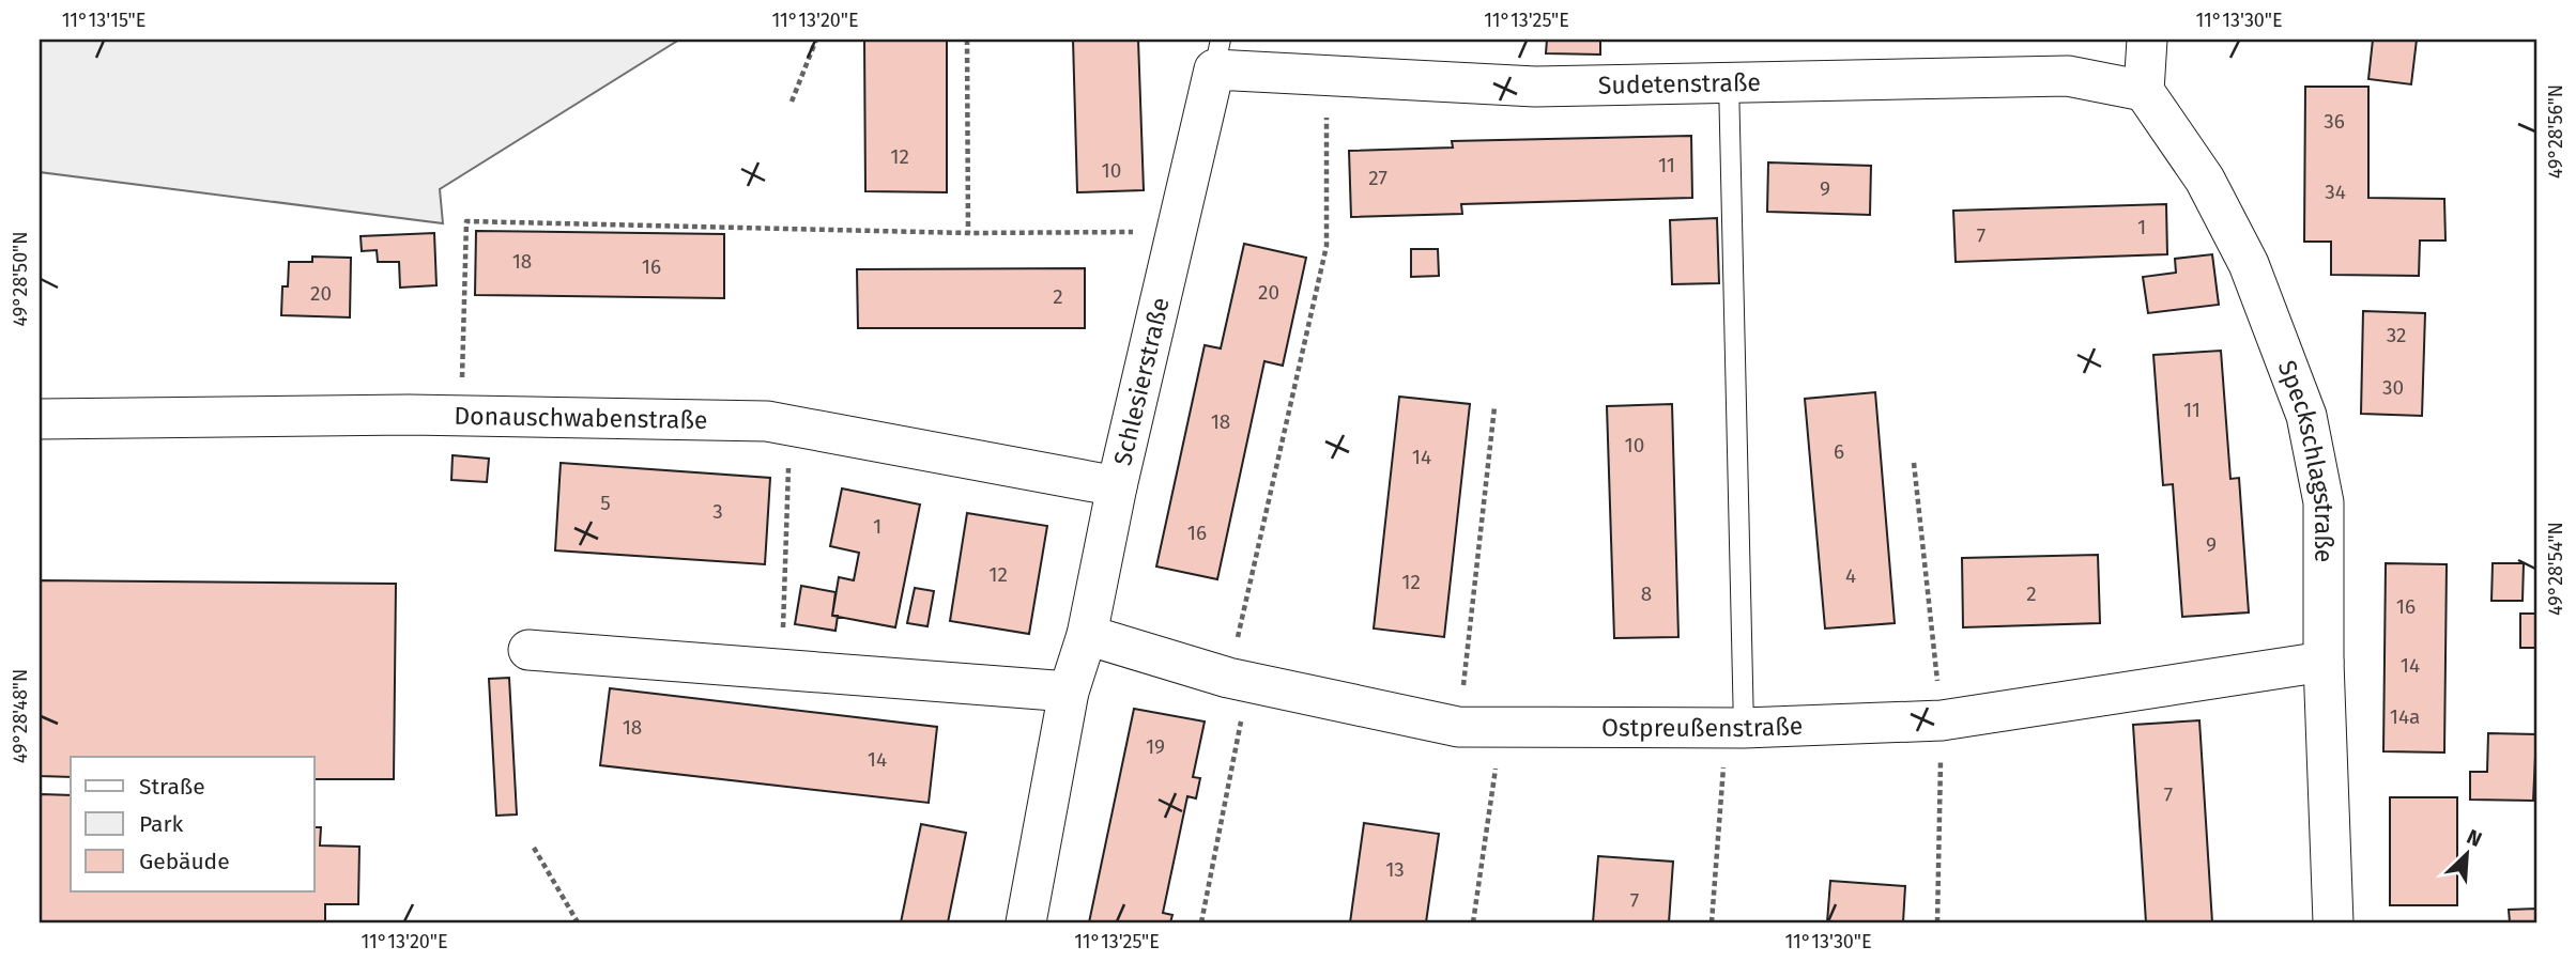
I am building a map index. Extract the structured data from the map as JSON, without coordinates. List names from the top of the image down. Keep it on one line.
{"streets":{"street":["Sudetenstraße","Schlesierstraße","Donauschwabenstraße","Speckschlagstraße","Ostpreußenstraße"]},"crossings":[["Sudetenstraße","Schlesierstraße"],["Sudetenstraße","Speckschlagstraße"],["Schlesierstraße","Donauschwabenstraße"],["Schlesierstraße","Ostpreußenstraße"],["Speckschlagstraße","Ostpreußenstraße"]],"house_numbers":["36","12","11","10","27","9","34","1","7","18","16","20","20","2","32","30","11","18","10","6","14","5","3","1","16","9","12","4","12","8","2","16","14","14a","18","19","14","7","13","7"],"legend":["Straße","Park","Gebäude"],"north":"top right","coordinates":["11°13'15\"E","11°13'20\"E","11°13'25\"E","11°13'30\"E","49°28'56\"N","49°28'50\"N","49°28'54\"N","49°28'48\"N"]}
